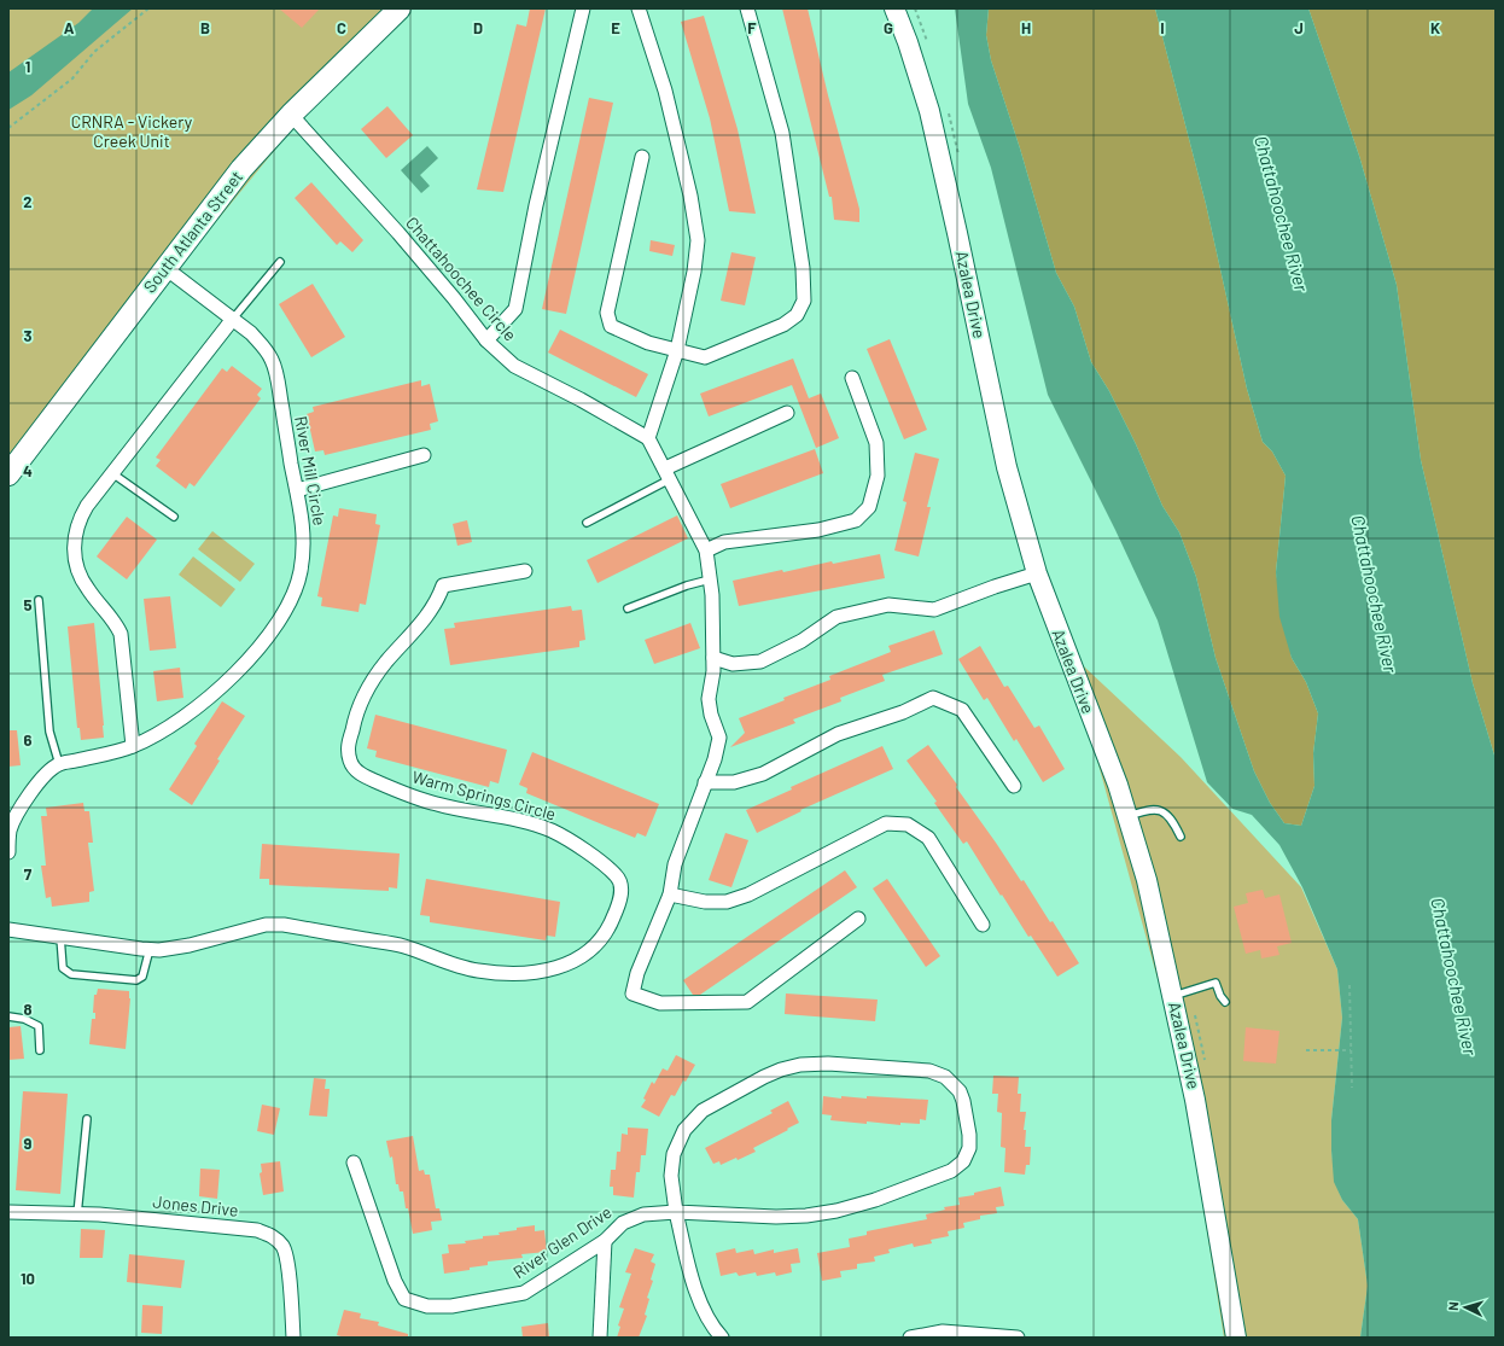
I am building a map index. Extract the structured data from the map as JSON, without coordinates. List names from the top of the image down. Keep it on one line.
{"streets":{"main road":["South Atlanta Street"],"street":["Chattahoochee Circle","Azalea Drive","River Mill Circle","Warm Springs Circle","Jones Drive","River Glen Drive"]},"crossings":[["South Atlanta Street","Chattahoochee Circle"],["South Atlanta Street","River Mill Circle"]],"water":["Chattahoochee River"],"parks":["CRNRA - Vickery Creek Unit"],"north":"left","grid":{"columns":["A","B","C","D","E","F","G","H","I","J","K"],"rows":["1","2","3","4","5","6","7","8","9","10"]}}
